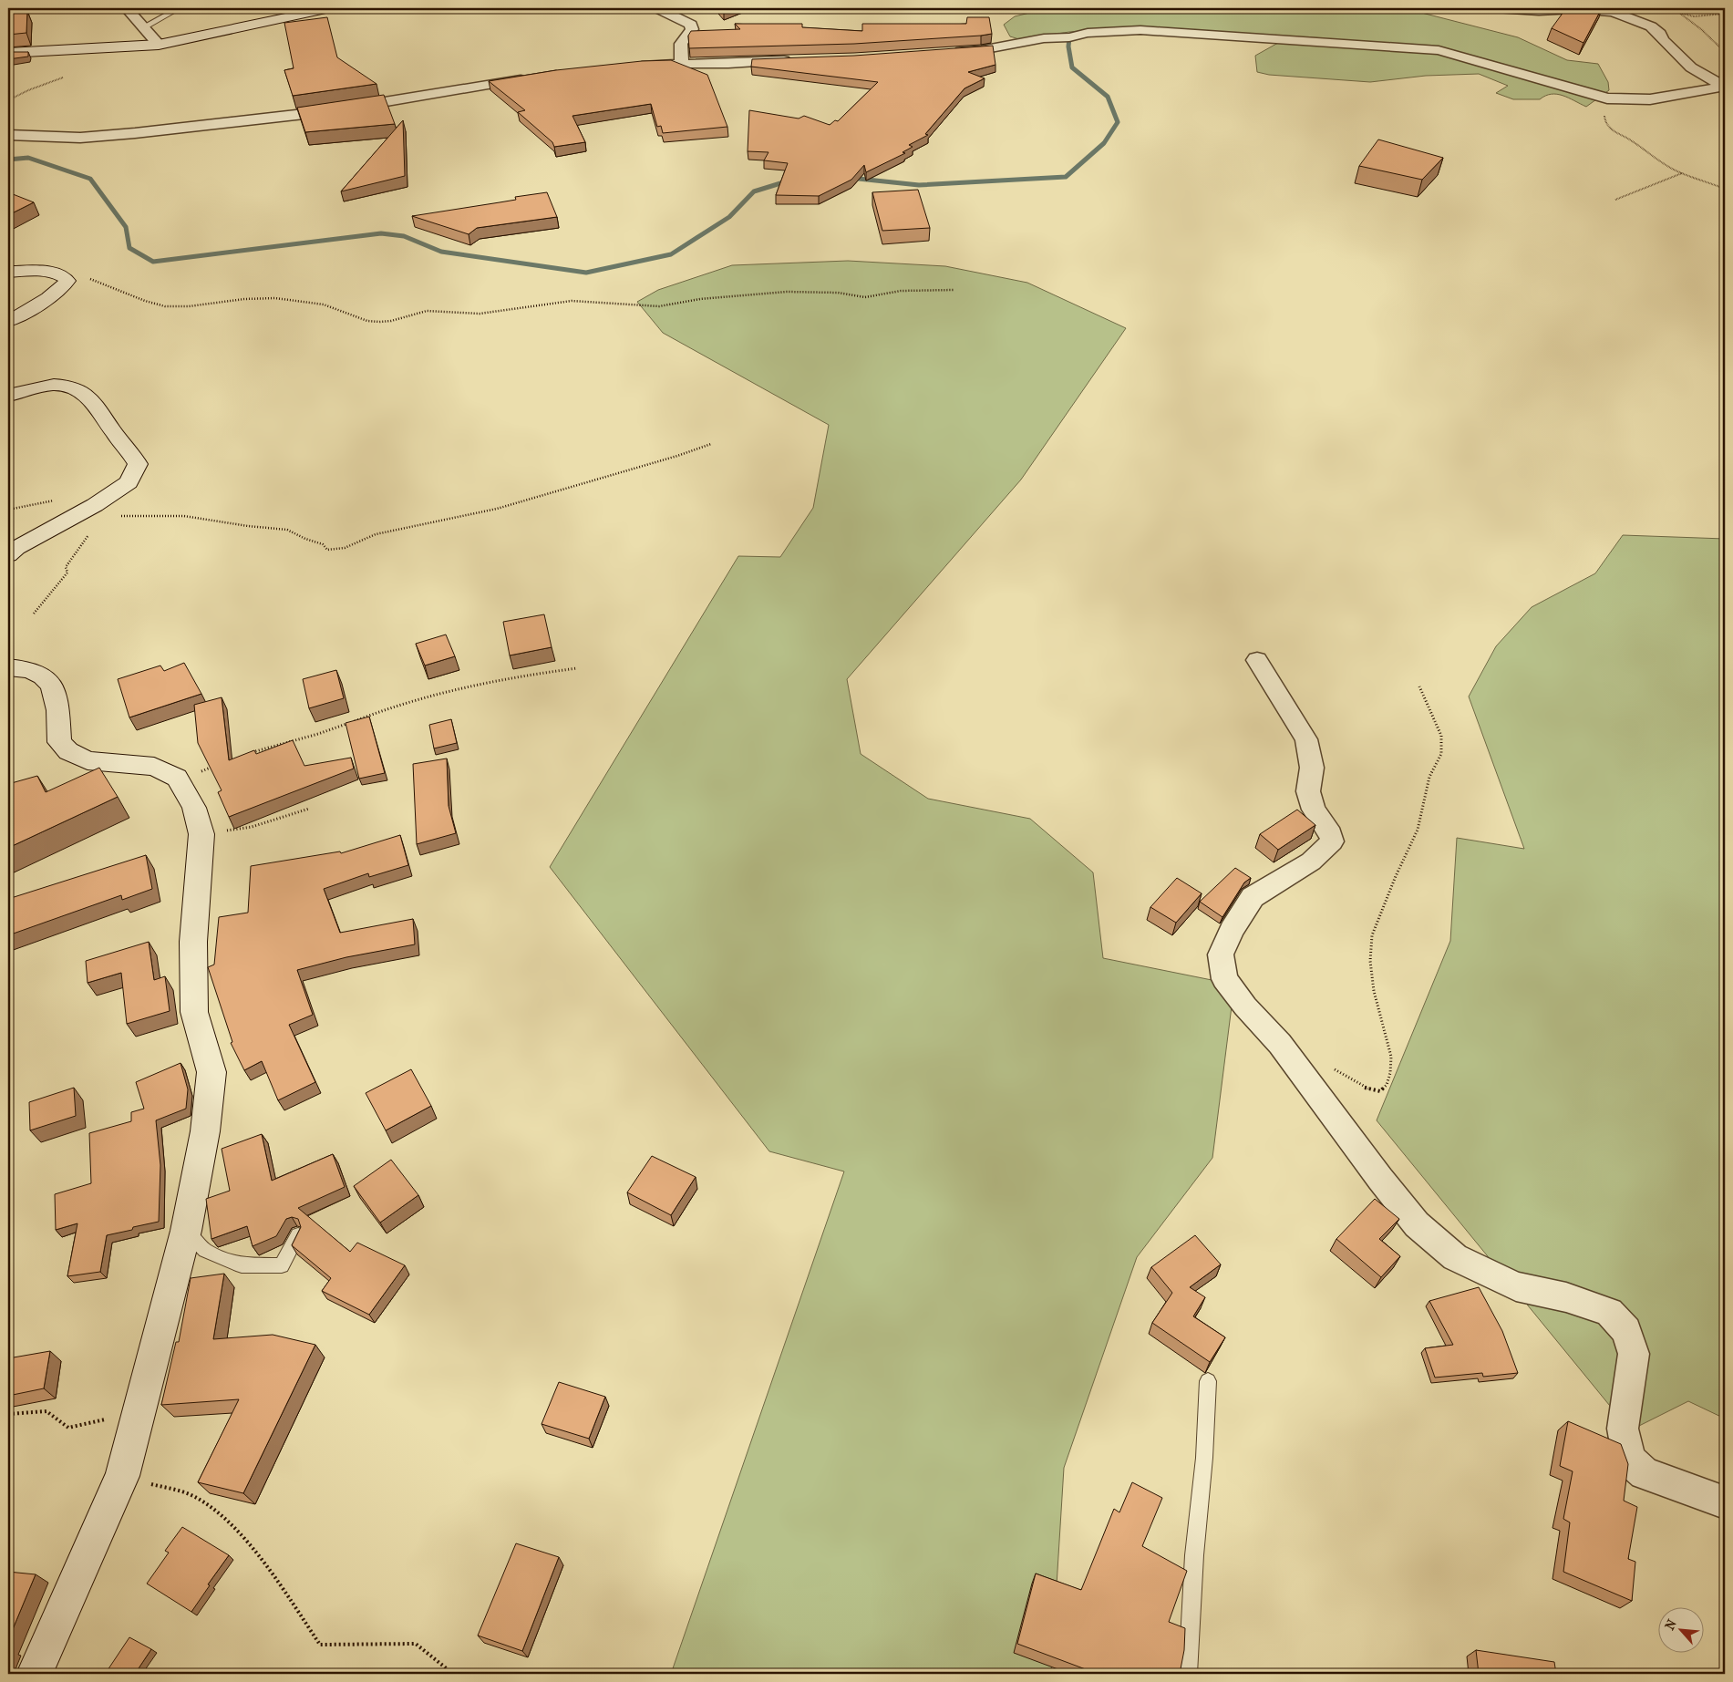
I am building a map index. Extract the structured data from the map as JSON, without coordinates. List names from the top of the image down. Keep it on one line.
{"north":"top left"}
